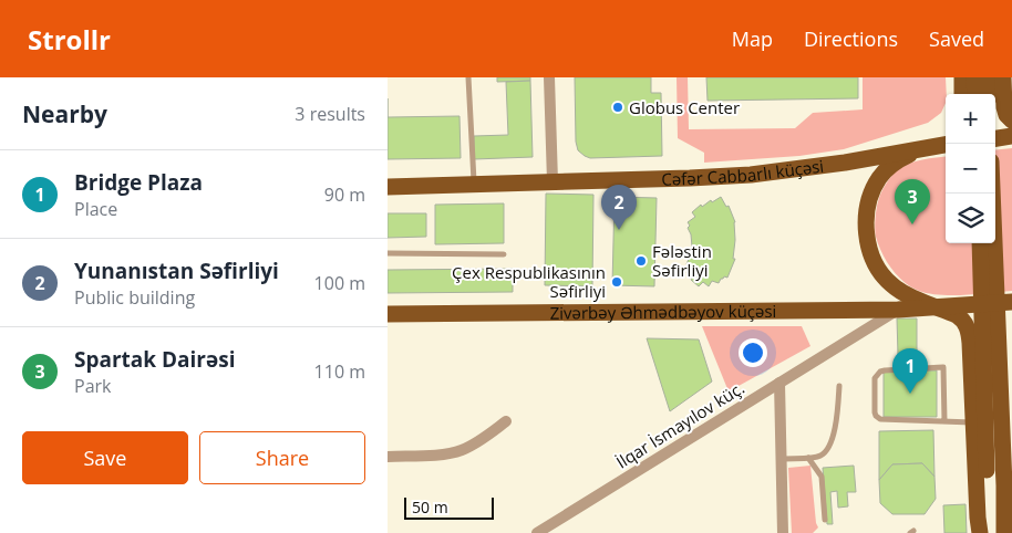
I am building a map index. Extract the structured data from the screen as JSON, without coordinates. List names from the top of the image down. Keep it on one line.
{"streets":{"main road":["Cəfər Cabbarlı küçəsi","Zivərbəy Əhmədbəyov küçəsi"],"street":["İlqar İsmayılov küç."]},"crossings":[["Zivərbəy Əhmədbəyov küçəsi","İlqar İsmayılov küç."]],"places":["Globus Center","Fələstin Səfirliyi","Çex Respublikasının Səfirliyi"],"scale_bar":"50 m","page":{"header":"Strollr","nav":["Map","Directions","Saved"],"heading":["Nearby","3 results"],"map_buttons":["+","−"],"list":[{"mark":"1","name":"Bridge Plaza","note":"Place","value":"90 m"},{"mark":"2","name":"Yunanıstan Səfirliyi","note":"Public building","value":"100 m"},{"mark":"3","name":"Spartak Dairəsi","note":"Park","value":"110 m"}],"pins":["3","2","1"],"buttons":["Save","Share"],"scale":"50 m"}}
